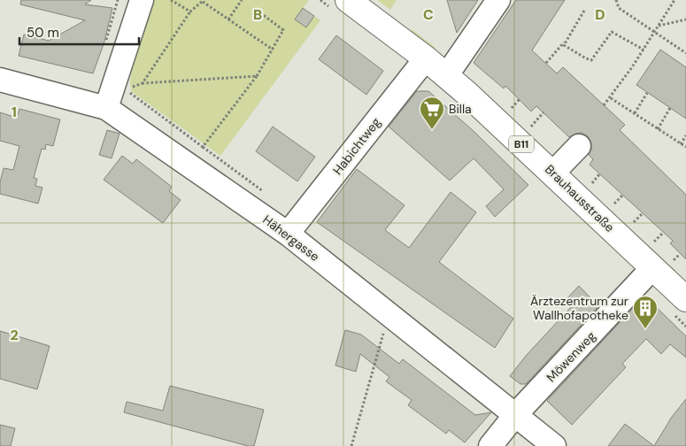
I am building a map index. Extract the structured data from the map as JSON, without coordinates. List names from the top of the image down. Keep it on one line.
{"streets":{"main road":["B11","Brauhausstraße"],"street":["Habichtweg","Hähergasse","Möwenweg"]},"crossings":[["Habichtweg","Brauhausstraße"],["Habichtweg","Hähergasse"],["Brauhausstraße","Möwenweg"],["Hähergasse","Möwenweg"]],"places":{"supermarket":["Billa"],"building":["Ärztezentrum zur Wallhofapotheke"]},"scale_bar":"50 m","grid":{"columns":["B","C","D"],"rows":["1","2"]}}
